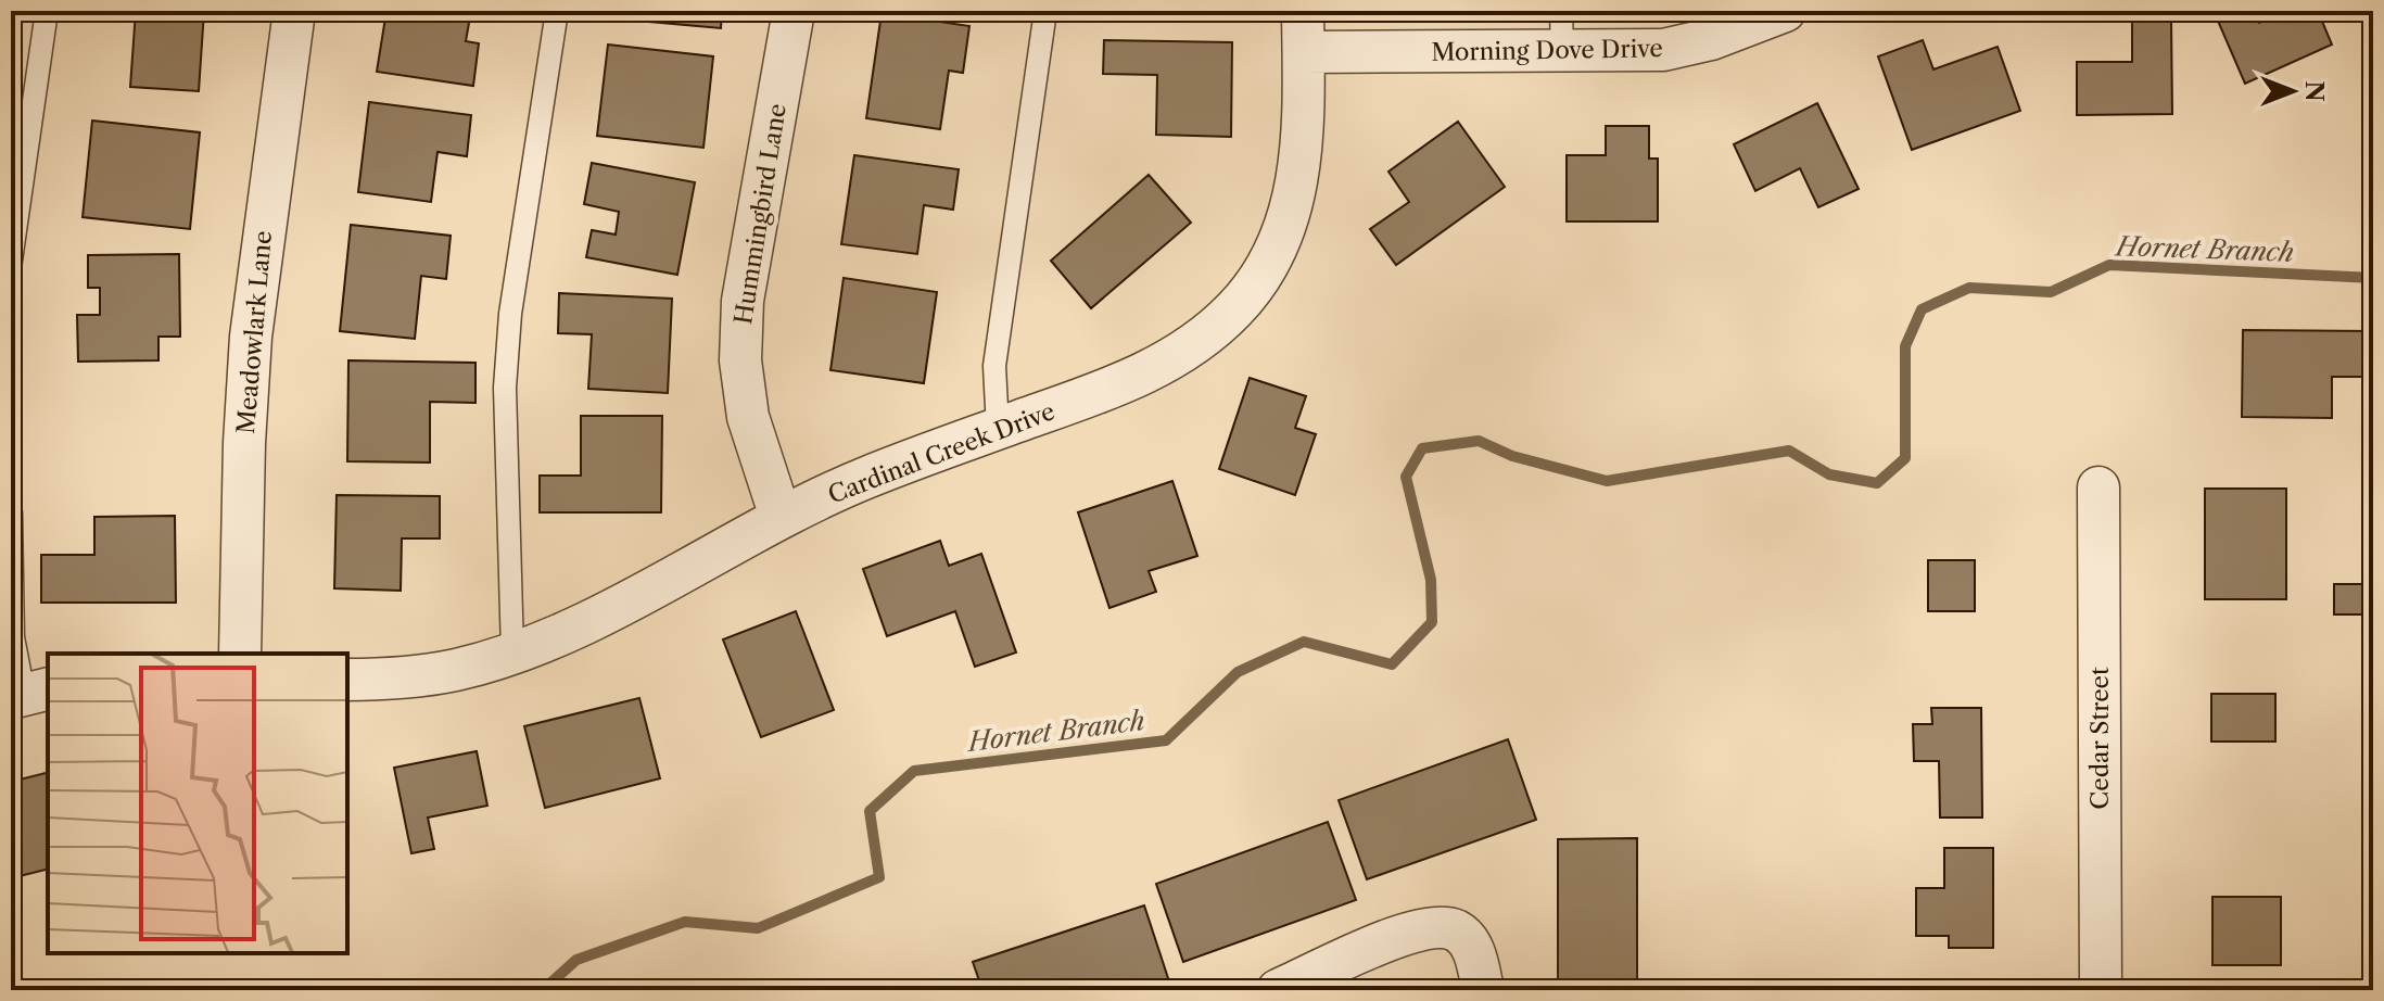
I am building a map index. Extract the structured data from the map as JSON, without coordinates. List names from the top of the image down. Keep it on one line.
{"streets":{"street":["Morning Dove Drive","Hummingbird Lane","Meadowlark Lane","Cardinal Creek Drive","Cedar Street"]},"crossings":[["Morning Dove Drive","Cardinal Creek Drive"],["Hummingbird Lane","Cardinal Creek Drive"]],"water":["Hornet Branch"],"north":"right"}
